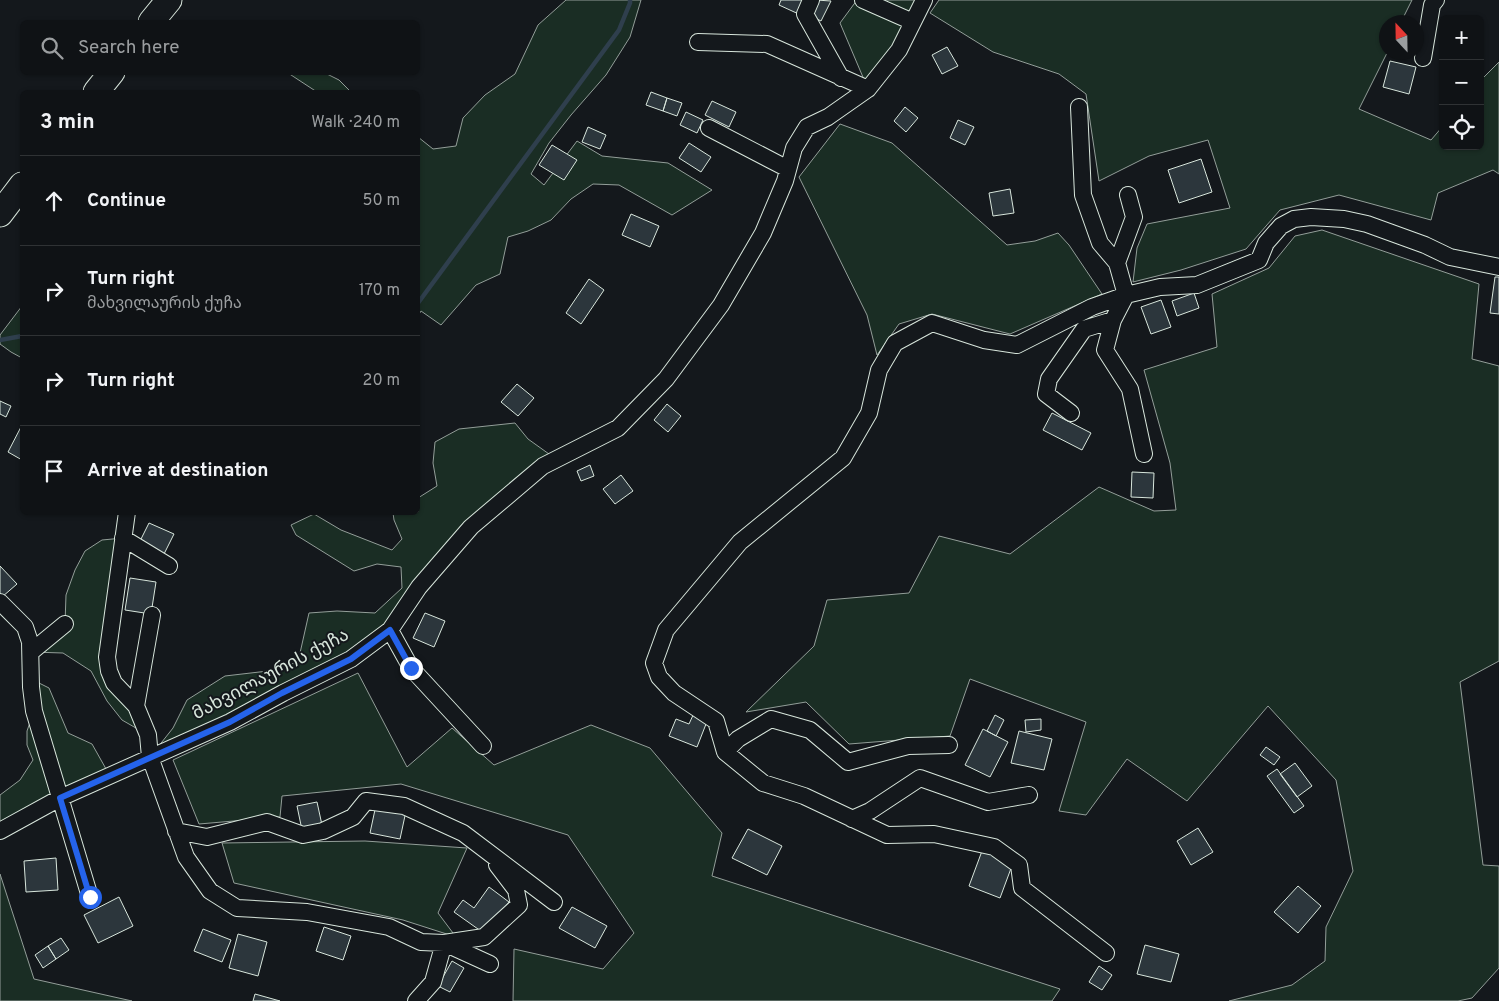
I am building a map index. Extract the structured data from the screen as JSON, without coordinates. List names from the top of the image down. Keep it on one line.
{"streets":{"street":["მახვილაურის ქუჩა"]},"north":"top","page":{"map_buttons":["+","−"],"search":"Search here","heading":["3 min","Walk · 240 m"],"list":[["Continue","50 m"],["Turn right","მახვილაურის ქუჩა","170 m"],["Turn right","20 m"],"Arrive at destination"]}}
